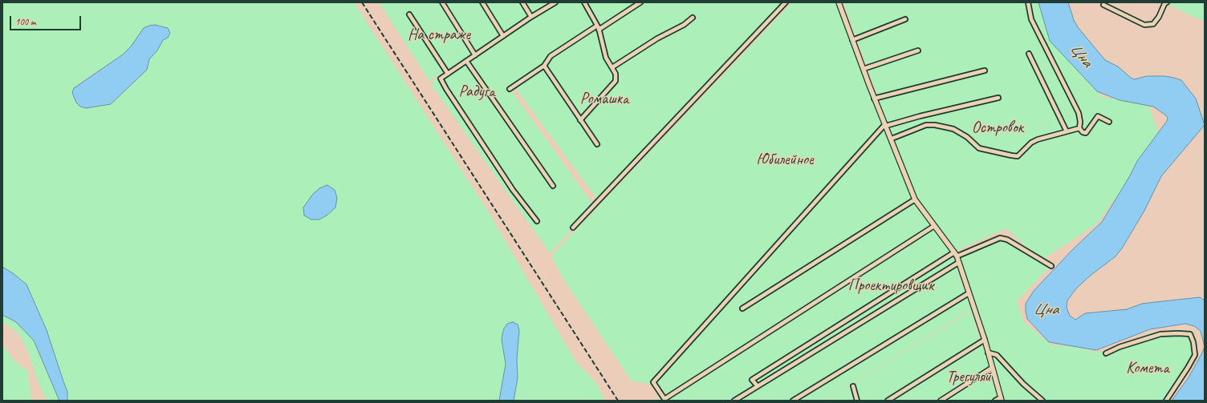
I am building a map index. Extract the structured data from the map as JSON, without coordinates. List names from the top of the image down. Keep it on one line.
{"water":["Цна"],"parks":["На страже","Радуга","Ромашка","Островок","Юбилейное","Проектировщик","Комета","Трегуляй"],"scale_bar":"100 m"}
